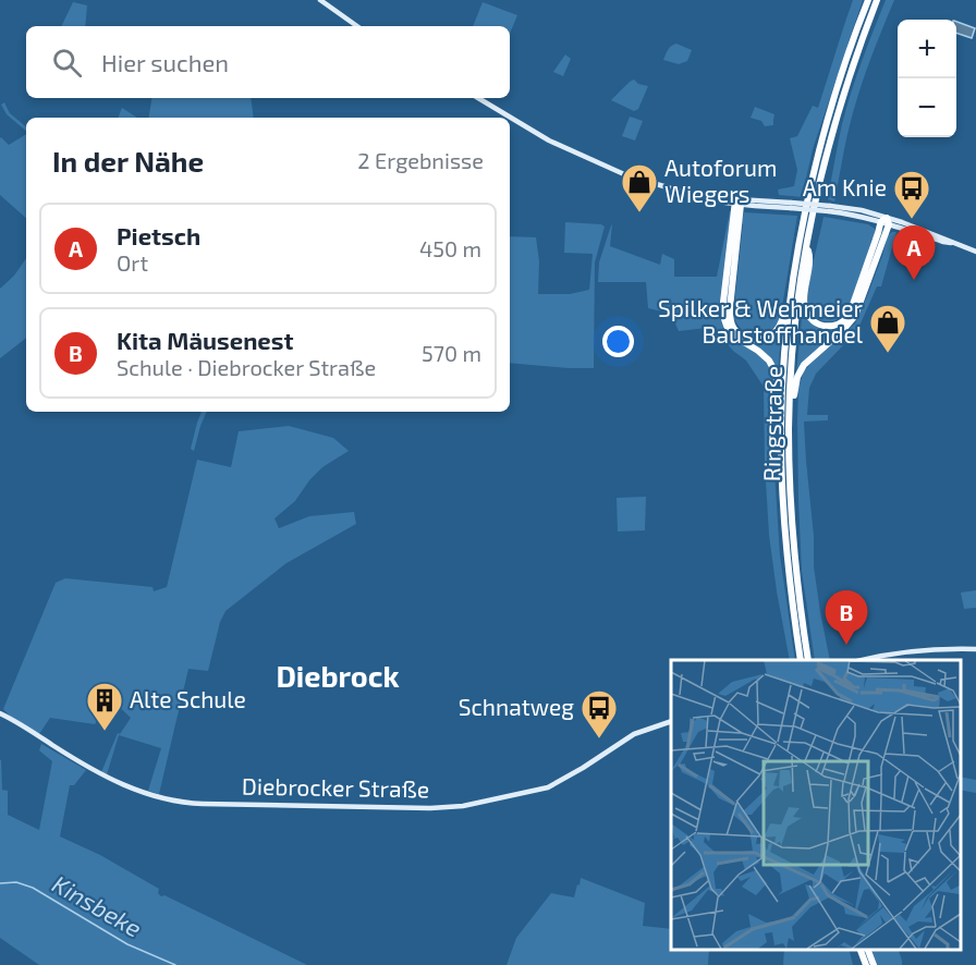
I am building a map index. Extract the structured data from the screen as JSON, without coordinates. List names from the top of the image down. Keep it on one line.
{"streets":{"highway":["Ringstraße"],"main road":["Diebrocker Straße"]},"districts":["Diebrock"],"water":["Kinsbeke"],"places":{"shop":["Autoforum Wiegers","Spilker & Wehmeier Baustoffhandel"],"bus stop":["Am Knie","Schnatweg"],"building":["Alte Schule"]},"page":{"map_buttons":["+","−"],"search":"Hier suchen","heading":["In der Nähe","2 Ergebnisse"],"list":[{"mark":"A","name":"Pietsch","note":"Ort","value":"450 m"},{"mark":"B","name":"Kita Mäusenest","note":"Schule · Diebrocker Straße","value":"570 m"}],"pins":["A","B"]}}
